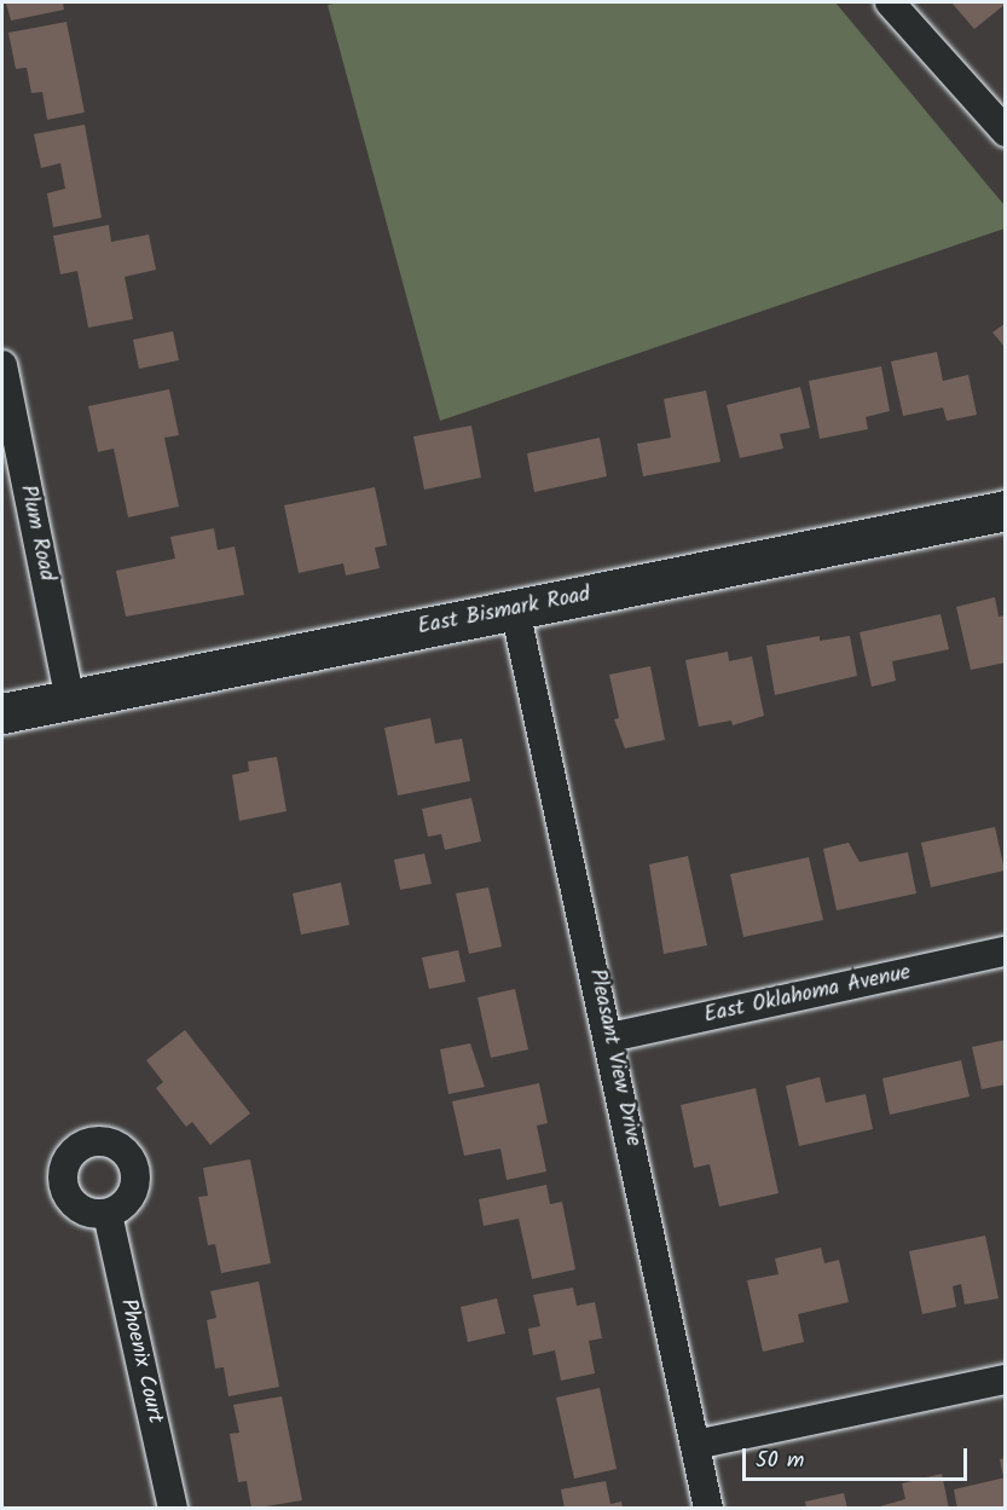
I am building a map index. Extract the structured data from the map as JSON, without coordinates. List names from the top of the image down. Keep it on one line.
{"streets":{"street":["Plum Road","East Bismark Road","East Oklahoma Avenue","Pleasant View Drive","Phoenix Court"]},"crossings":[["Plum Road","East Bismark Road"],["East Bismark Road","Pleasant View Drive"],["East Oklahoma Avenue","Pleasant View Drive"]],"scale_bar":"50 m"}
